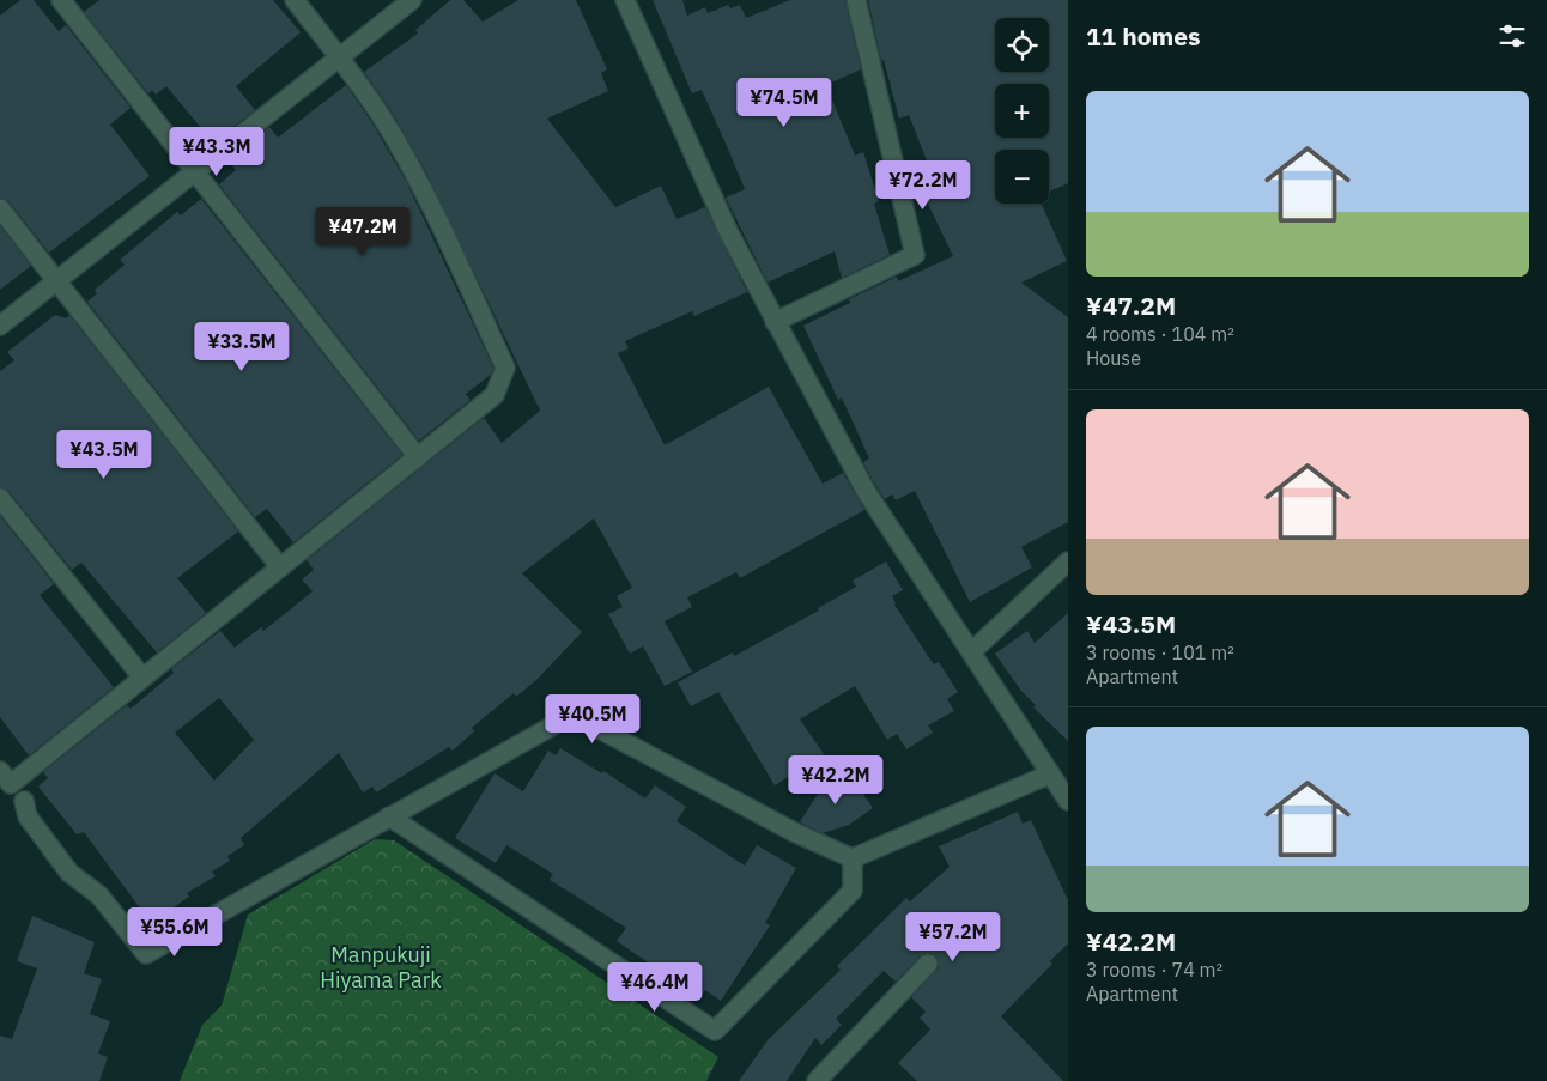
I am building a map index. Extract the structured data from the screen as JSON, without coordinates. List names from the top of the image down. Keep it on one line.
{"parks":["Manpukuji Hiyama Park"],"page":{"heading":"11 homes","map_buttons":["+","−"],"list":[{"name":"¥47.2M","note":"4 rooms · 104 m² · House"},{"name":"¥43.5M","note":"3 rooms · 101 m² · Apartment"},{"name":"¥42.2M","note":"3 rooms · 74 m² · Apartment"}],"price":["¥74.5M","¥43.3M","¥72.2M","¥47.2M","¥33.5M","¥43.5M","¥40.5M","¥42.2M","¥55.6M","¥57.2M","¥46.4M"]}}
